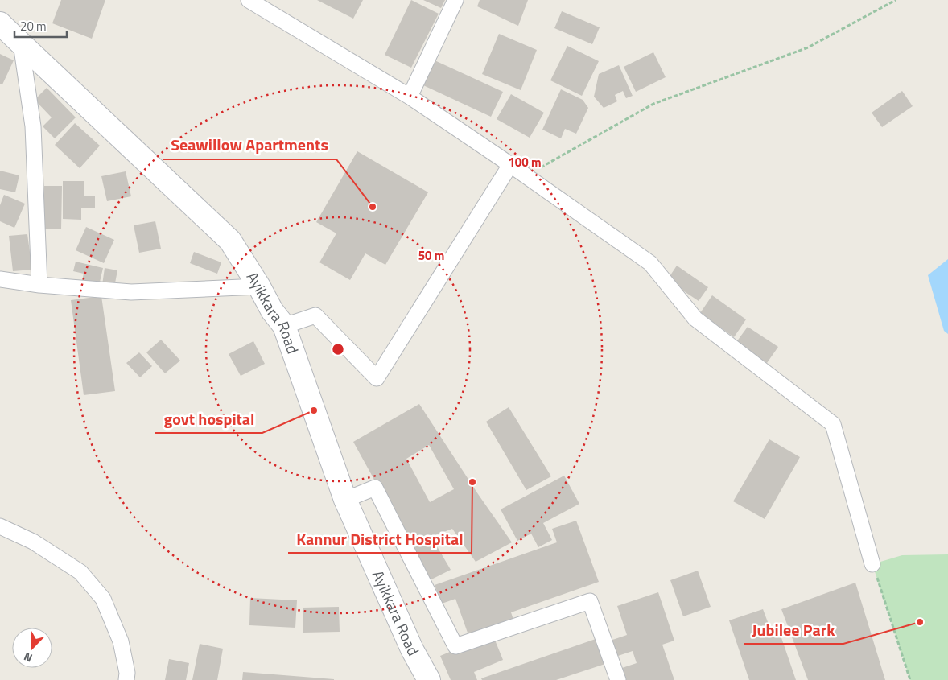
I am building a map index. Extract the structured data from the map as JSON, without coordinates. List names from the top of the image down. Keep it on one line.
{"streets":{"main road":["Ayikkara Road"]},"places":["Seawillow Apartments","govt hospital","Kannur District Hospital","Jubilee Park"],"scale_bar":"20 m","north":"bottom left","rings":["100 m","50 m"]}
